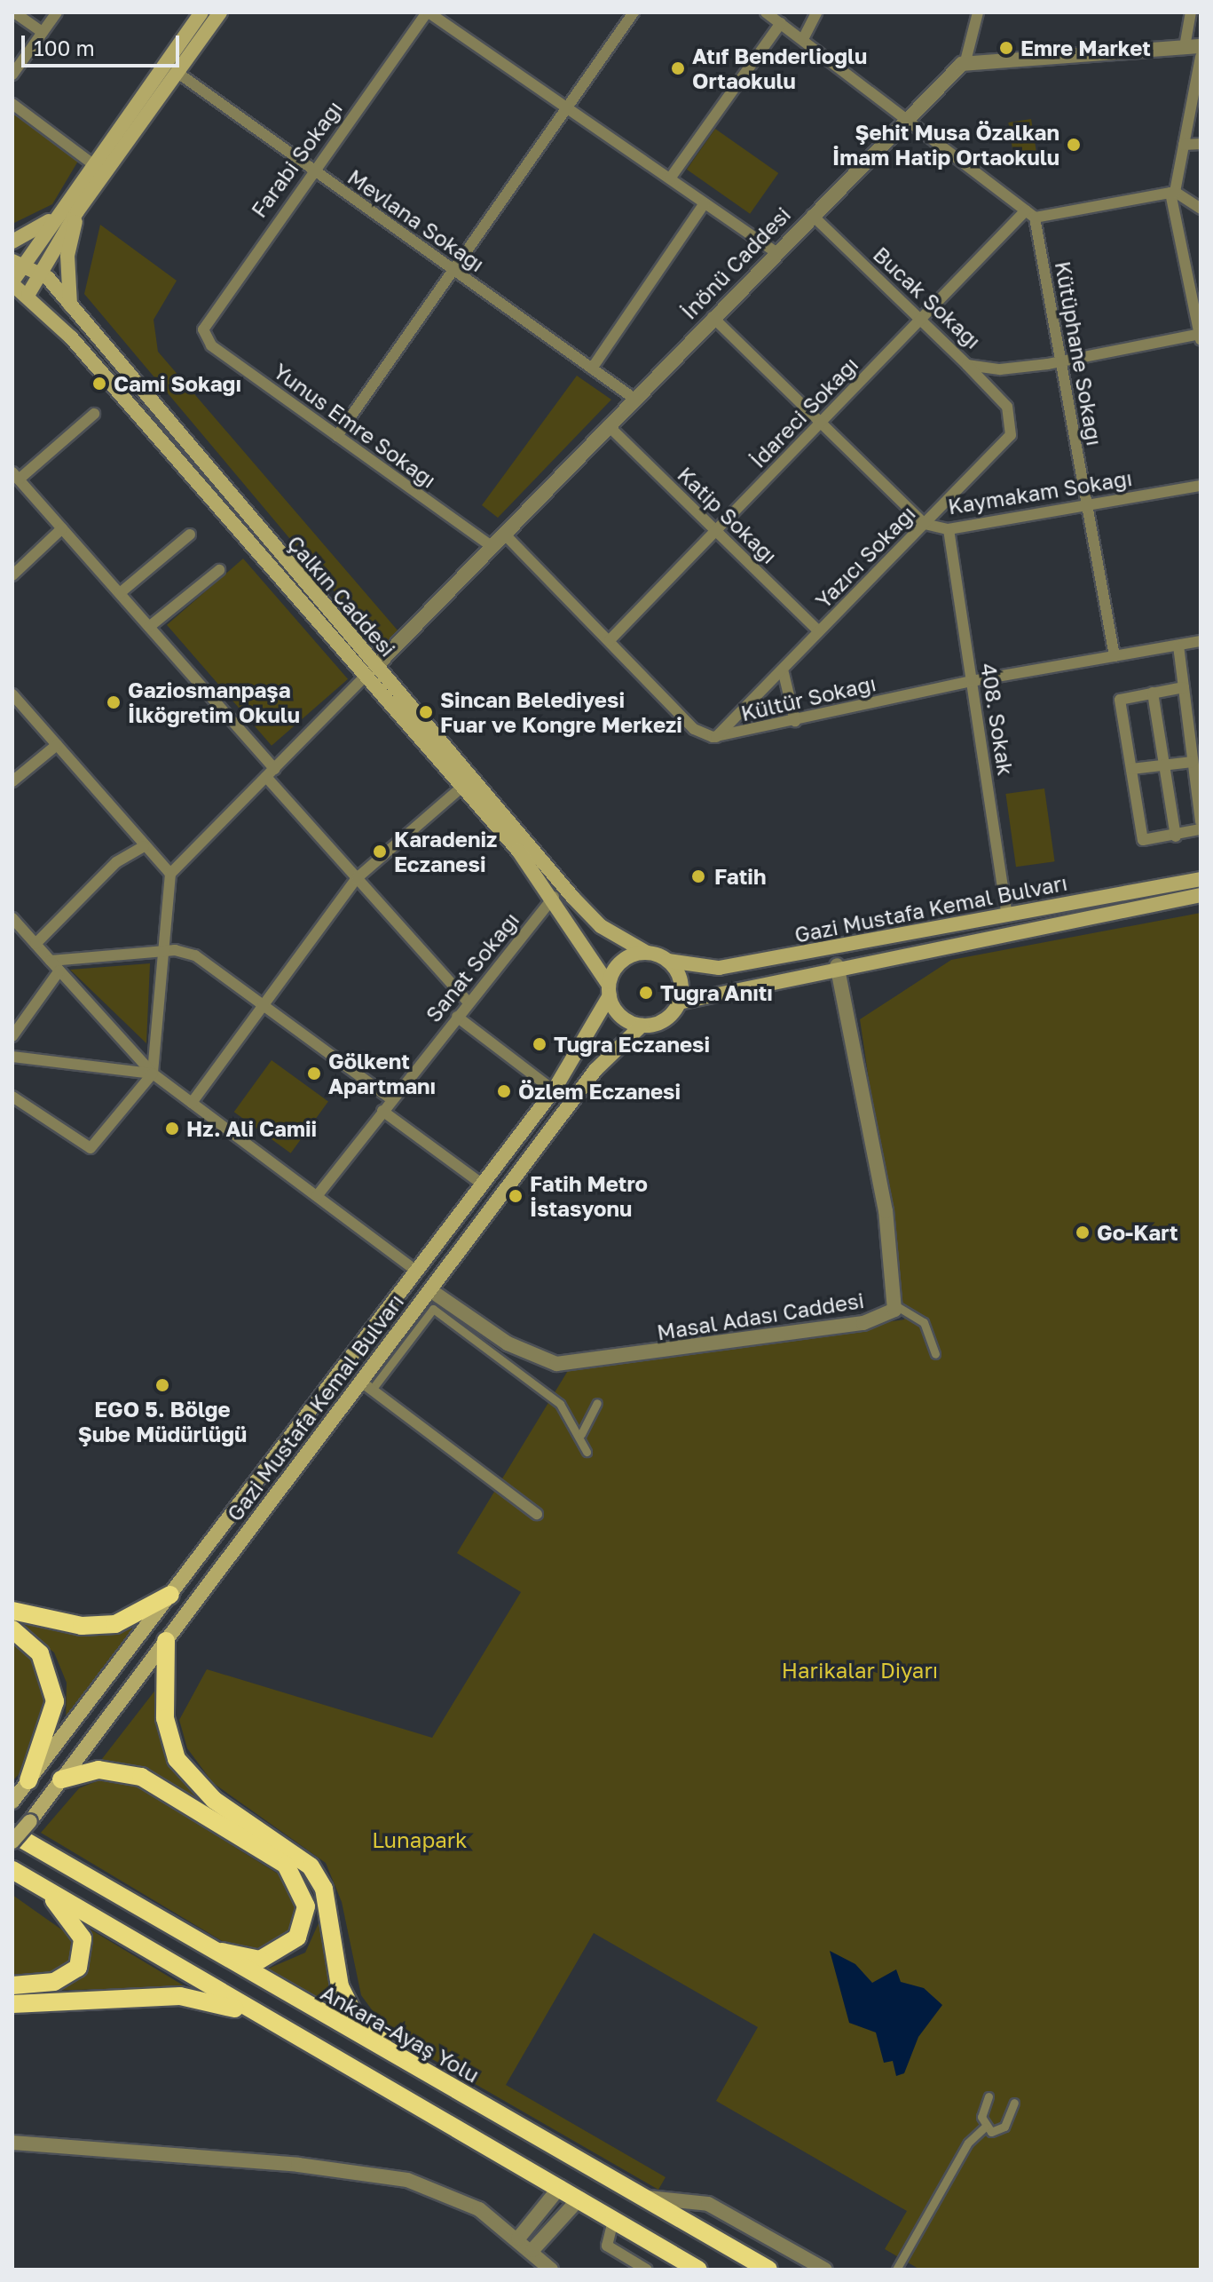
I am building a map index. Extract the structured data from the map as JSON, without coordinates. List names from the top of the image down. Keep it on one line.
{"streets":{"highway":["Ankara-Ayaş Yolu"],"main road":["Çalkın Caddesi","Gazi Mustafa Kemal Bulvarı"],"street":["Farabi Sokağı","Mevlana Sokağı","İnönü Caddesi","Bucak Sokağı","Kütüphane Sokağı","İdareci Sokağı","Yunus Emre Sokağı","Kaymakam Sokağı","Katip Sokağı","Yazıcı Sokağı","Kültür Sokağı","408. Sokak","Sanat Sokağı","Masal Adası Caddesi"]},"crossings":[["Farabi Sokağı","Mevlana Sokağı"],["Farabi Sokağı","Yunus Emre Sokağı"],["Mevlana Sokağı","İnönü Caddesi"],["İnönü Caddesi","Bucak Sokağı"],["İnönü Caddesi","Yunus Emre Sokağı"],["İnönü Caddesi","Kaymakam Sokağı"],["İnönü Caddesi","Katip Sokağı"],["İnönü Caddesi","Çalkın Caddesi"],["İnönü Caddesi","Kültür Sokağı"],["Bucak Sokağı","Kütüphane Sokağı"],["Bucak Sokağı","İdareci Sokağı"],["Bucak Sokağı","Yazıcı Sokağı"],["Kütüphane Sokağı","İdareci Sokağı"],["Kütüphane Sokağı","Kaymakam Sokağı"],["Kütüphane Sokağı","Kültür Sokağı"],["İdareci Sokağı","Kaymakam Sokağı"],["İdareci Sokağı","Katip Sokağı"],["İdareci Sokağı","Kültür Sokağı"],["Kaymakam Sokağı","Yazıcı Sokağı"],["Kaymakam Sokağı","408. Sokak"],["Katip Sokağı","Yazıcı Sokağı"],["Yazıcı Sokağı","Kültür Sokağı"],["Çalkın Caddesi","Gazi Mustafa Kemal Bulvarı"],["Çalkın Caddesi","Sanat Sokağı"],["Kültür Sokağı","408. Sokak"],["408. Sokak","Gazi Mustafa Kemal Bulvarı"],["Gazi Mustafa Kemal Bulvarı","Masal Adası Caddesi"]],"parks":["Harikalar Diyarı","Lunapark"],"places":["Emre Market","Atıf Benderlioğlu Ortaokulu","Şehit Musa Özalkan İmam Hatip Ortaokulu","Cami Sokağı","Gaziosmanpaşa İlköğretim Okulu","Sincan Belediyesi Fuar ve Kongre Merkezi","Karadeniz Eczanesi","Fatih","Tuğra Anıtı","Tuğra Eczanesi","Gölkent Apartmanı","Özlem Eczanesi","Hz. Ali Camii","Fatih Metro İstasyonu","Go-Kart","EGO 5. Bölge Şube Müdürlüğü"],"scale_bar":"100 m"}
